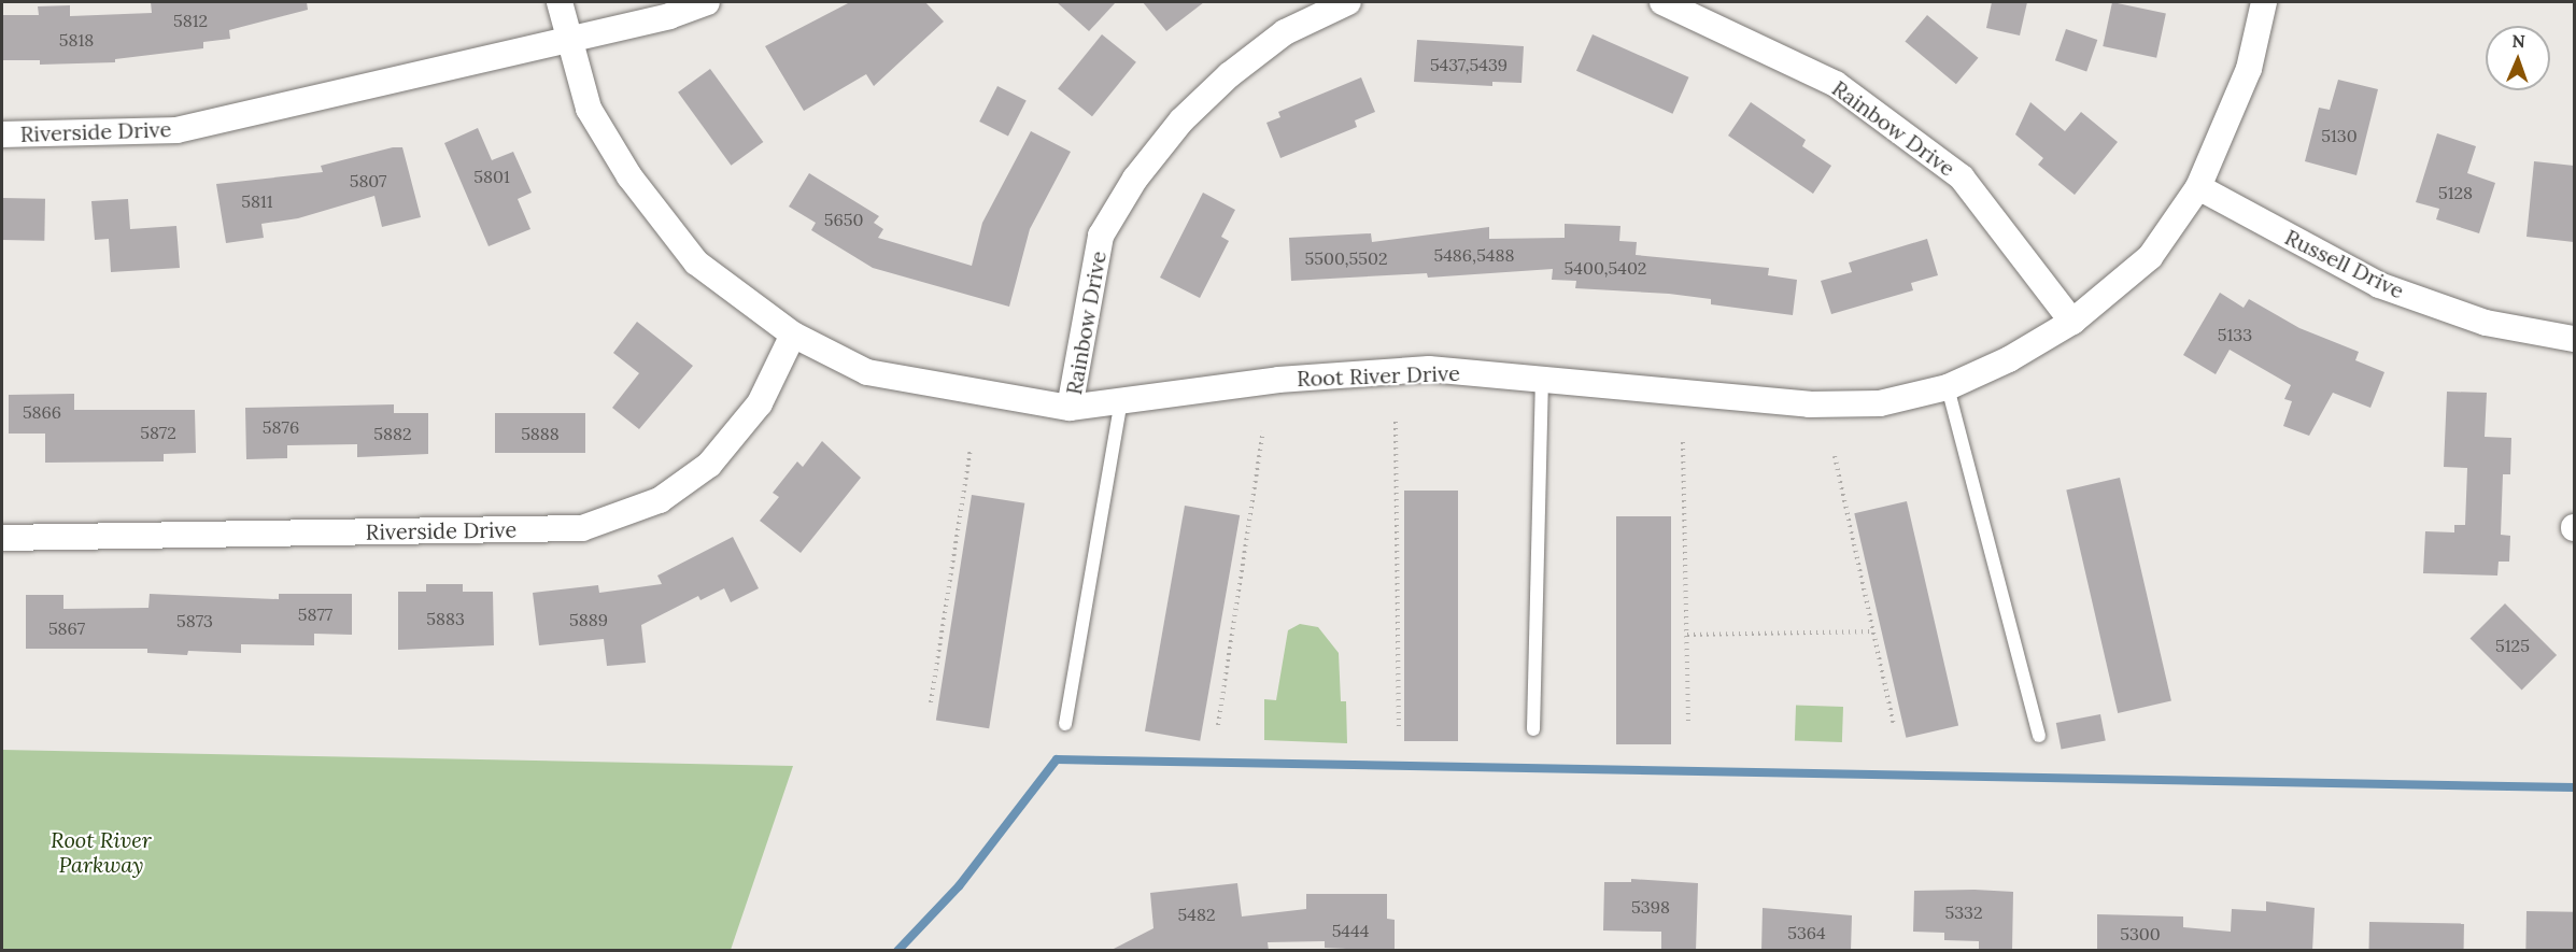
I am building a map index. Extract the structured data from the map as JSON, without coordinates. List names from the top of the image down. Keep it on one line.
{"streets":{"street":["Rainbow Drive","Riverside Drive","Russell Drive","Root River Drive"]},"crossings":[["Rainbow Drive","Root River Drive"],["Riverside Drive","Root River Drive"],["Russell Drive","Root River Drive"]],"parks":["Root River Parkway"],"house_numbers":["5812","5818","5437,5439","5130","5801","5807","5128","5811","5650","5486,5488","5500,5502","5400,5402","5133","5866","5876","5872","5882","5888","5877","5883","5889","5873","5867","5125","5398","5332","5482","5444","5364","5300"],"north":"top"}
